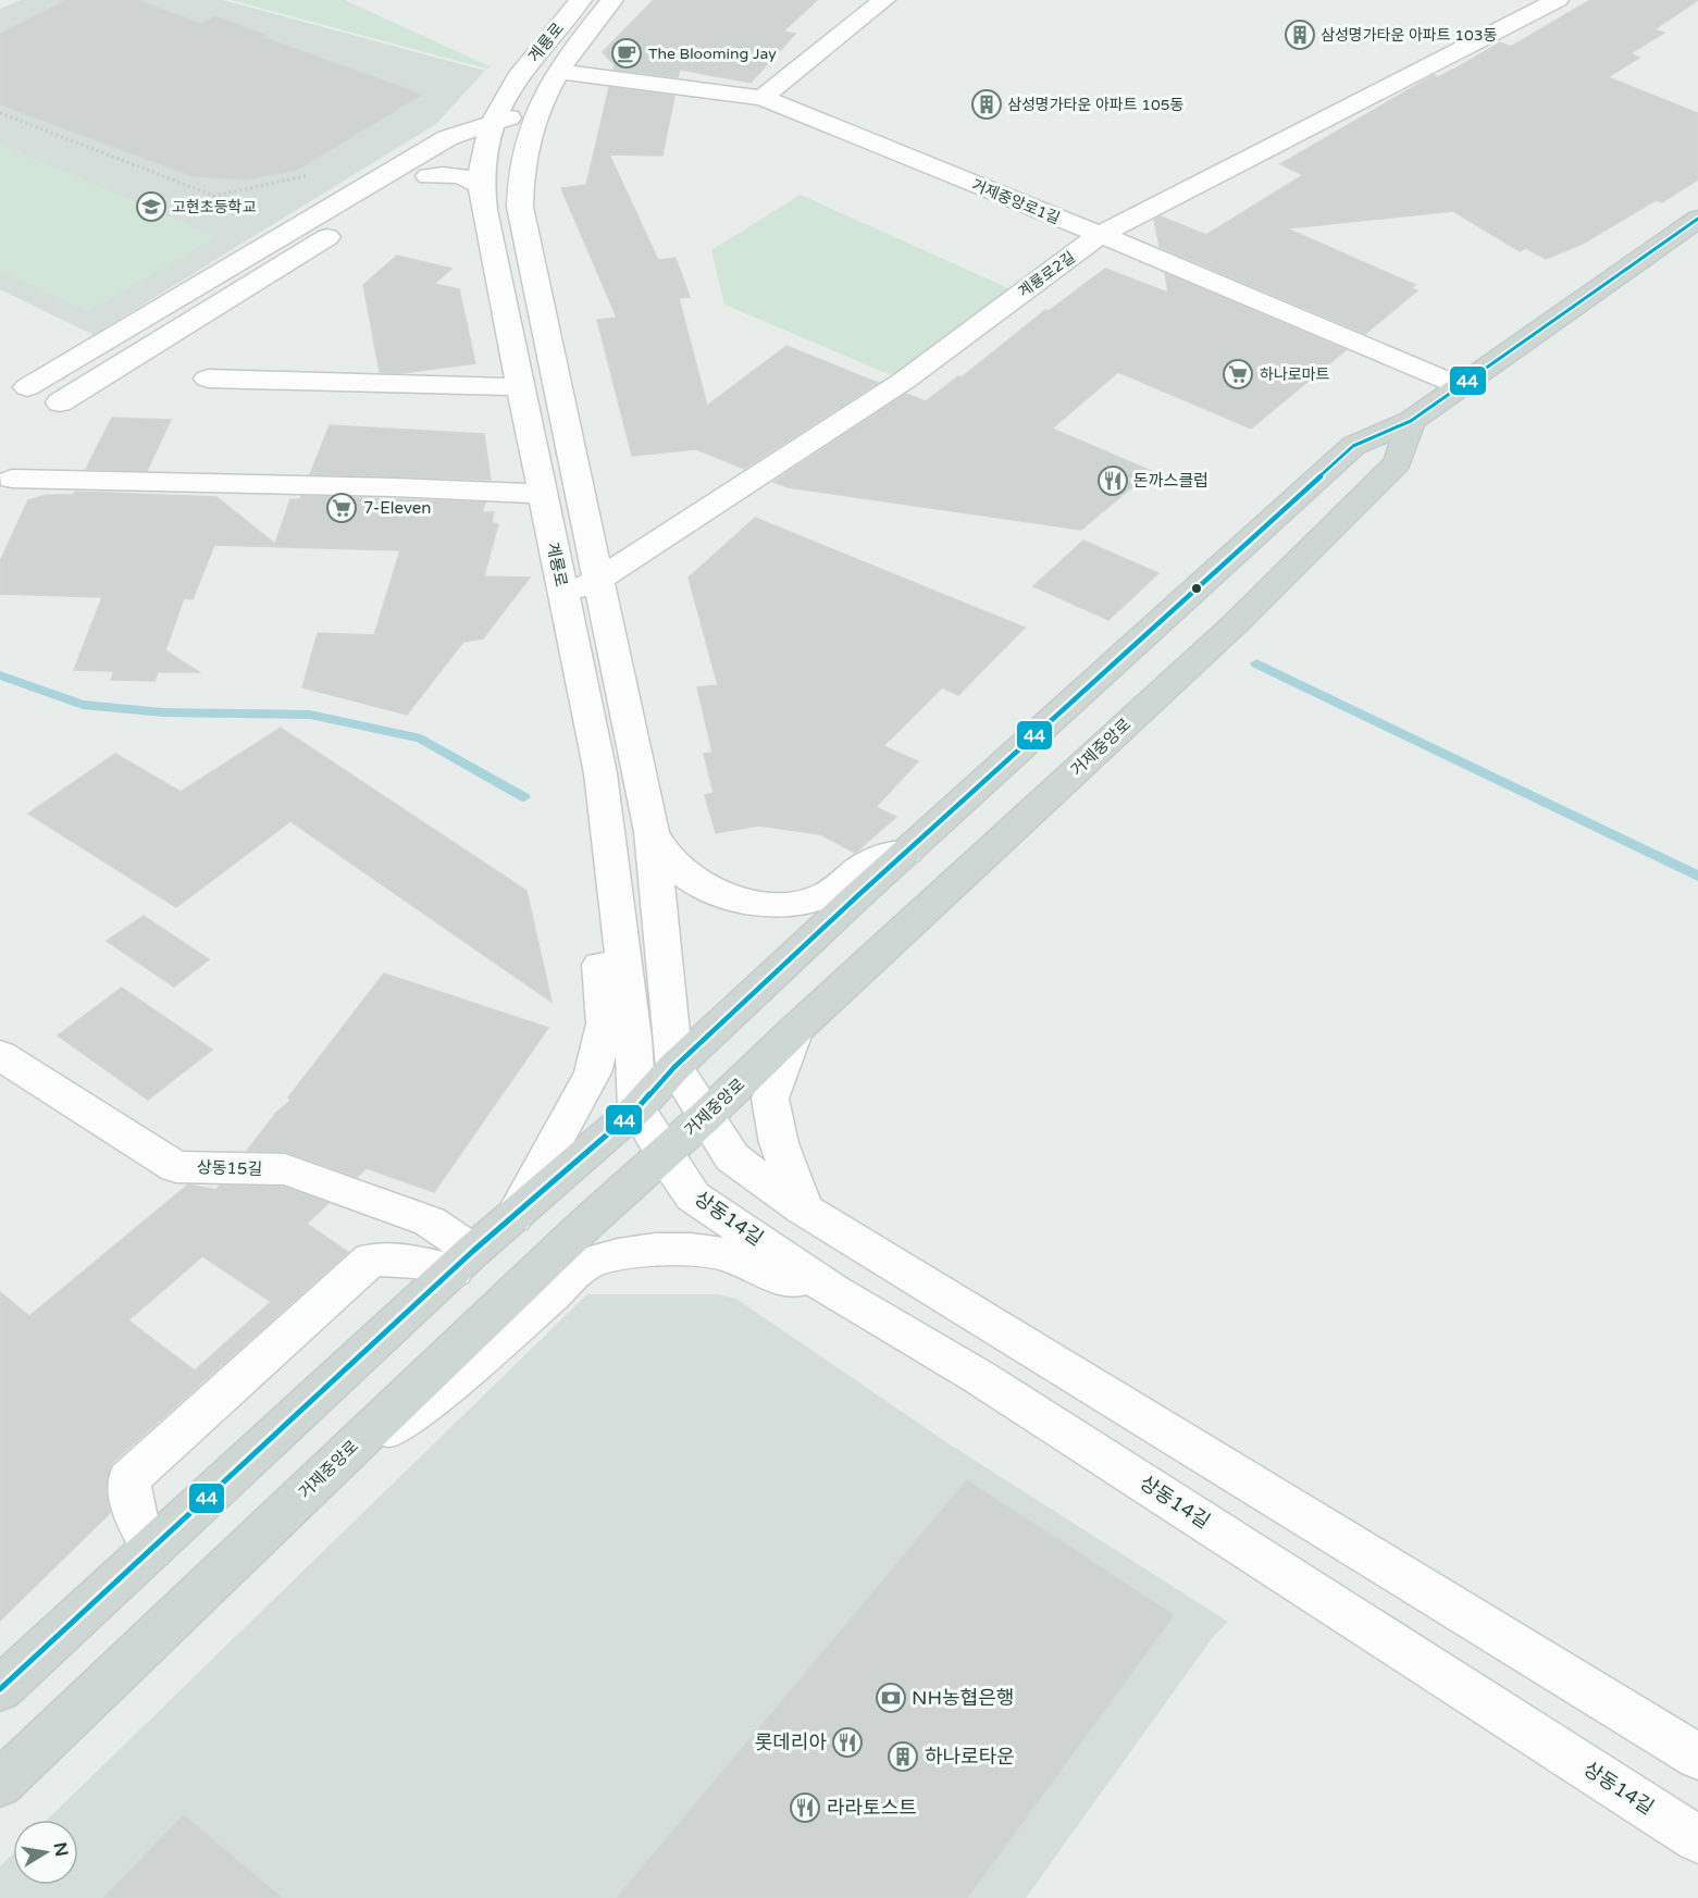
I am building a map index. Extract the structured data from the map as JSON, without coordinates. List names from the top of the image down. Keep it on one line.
{"streets":{"main road":["거제중앙로"],"street":["계룡로","거제중앙로1길","계룡로2길","상동15길","상동14길"]},"crossings":[["계룡로","거제중앙로1길"],["계룡로","계룡로2길"],["계룡로","거제중앙로"],["계룡로","상동14길"],["거제중앙로1길","계룡로2길"],["거제중앙로","상동14길"]],"places":{"building":["삼성명가타운 아파트 103동","삼성명가타운 아파트 105동","하나로타운"],"cafe":["The Blooming Jay"],"school or university":["고현초등학교"],"supermarket":["하나로마트","7-Eleven"],"restaurant":["돈까스클럽","롯데리아","라라토스트"],"bank":["NH농협은행"]},"lines":["transit line 44"],"north":"right"}
